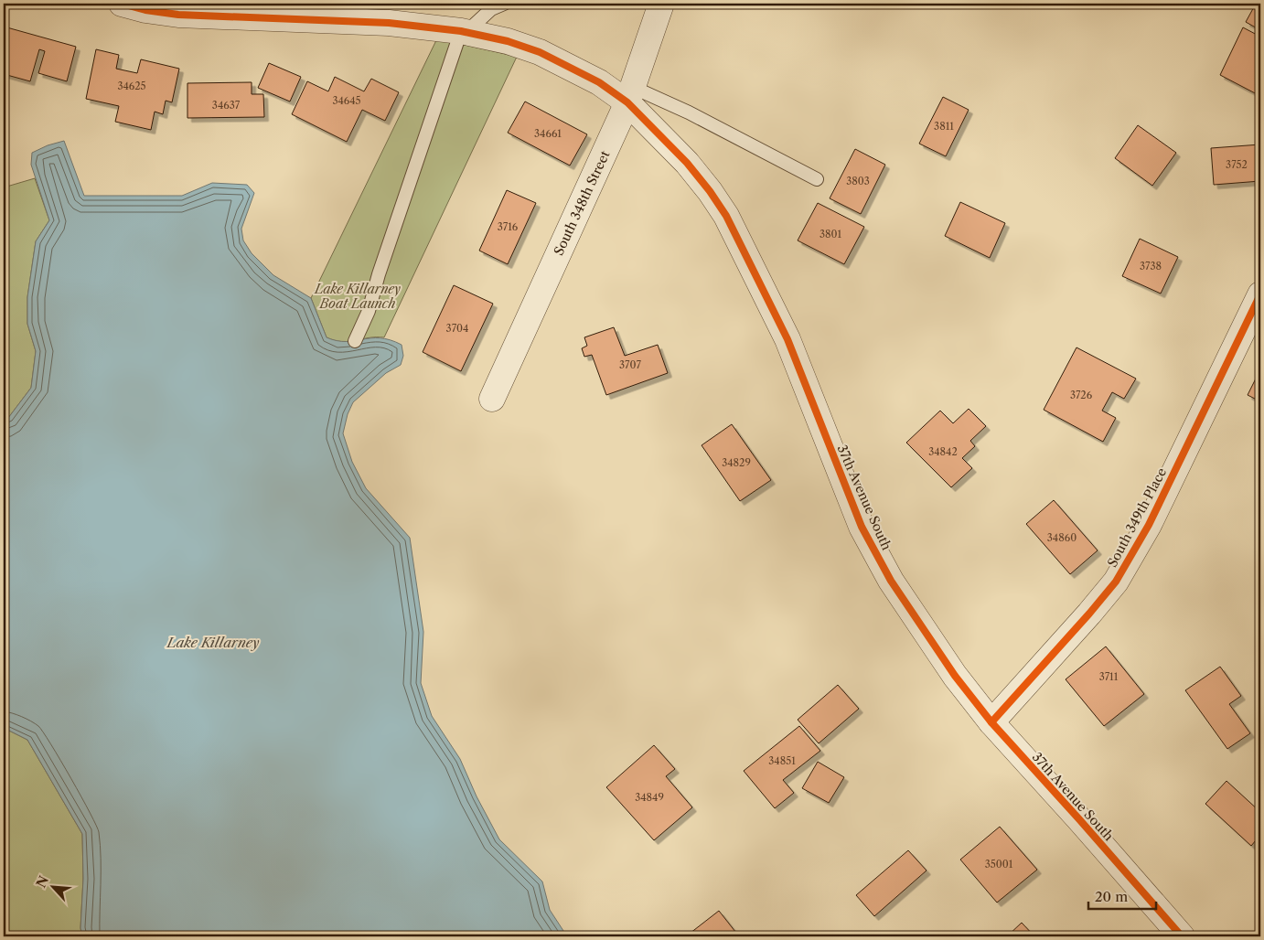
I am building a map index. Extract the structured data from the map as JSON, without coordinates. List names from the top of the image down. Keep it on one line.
{"streets":{"street":["South 348th Street","37th Avenue South","South 349th Place"]},"crossings":[["South 348th Street","37th Avenue South"],["37th Avenue South","South 349th Place"]],"water":["Lake Killarney"],"parks":["Lake Killarney Boat Launch"],"house_numbers":["34625","34645","34637","3811","34661","3752","3803","3716","3801","3738","3704","3707","3726","34842","34829","34860","3711","34851","34849","35001"],"scale_bar":"20 m","north":"top left"}
